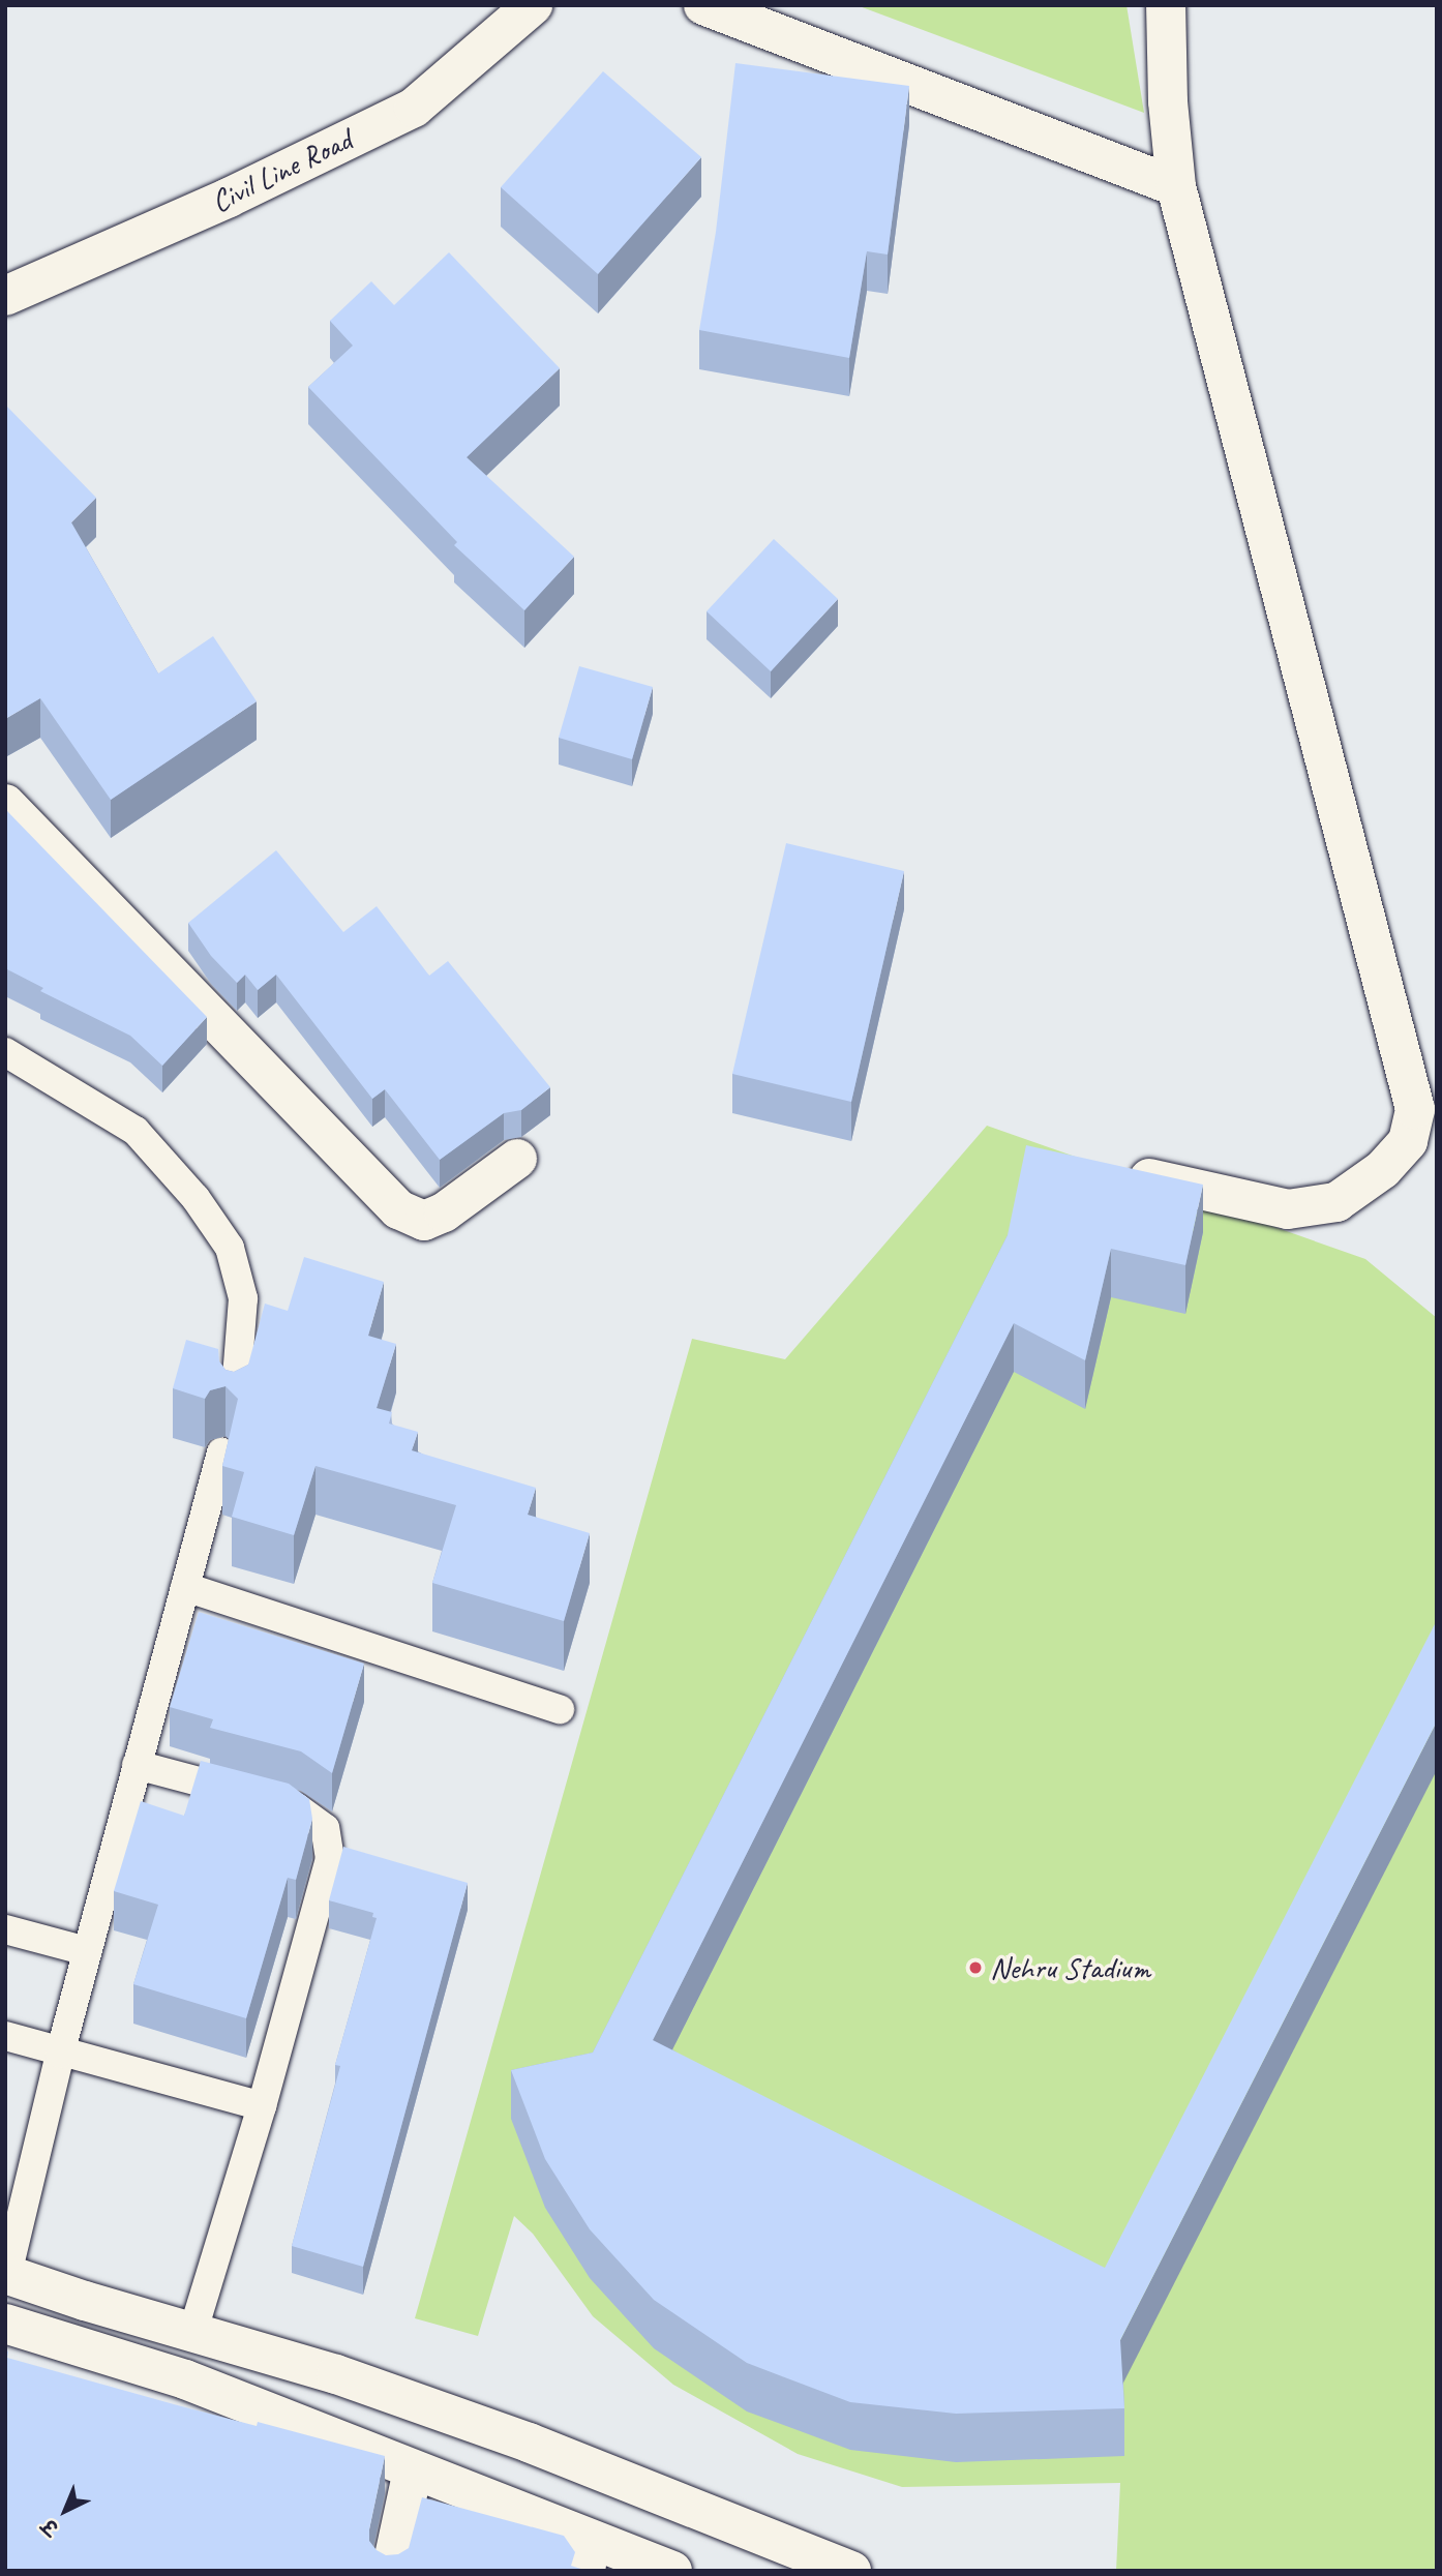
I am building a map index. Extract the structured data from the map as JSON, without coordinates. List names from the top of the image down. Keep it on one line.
{"streets":{"street":["Civil Line Road"]},"places":["Nehru Stadium"],"north":"bottom left"}
